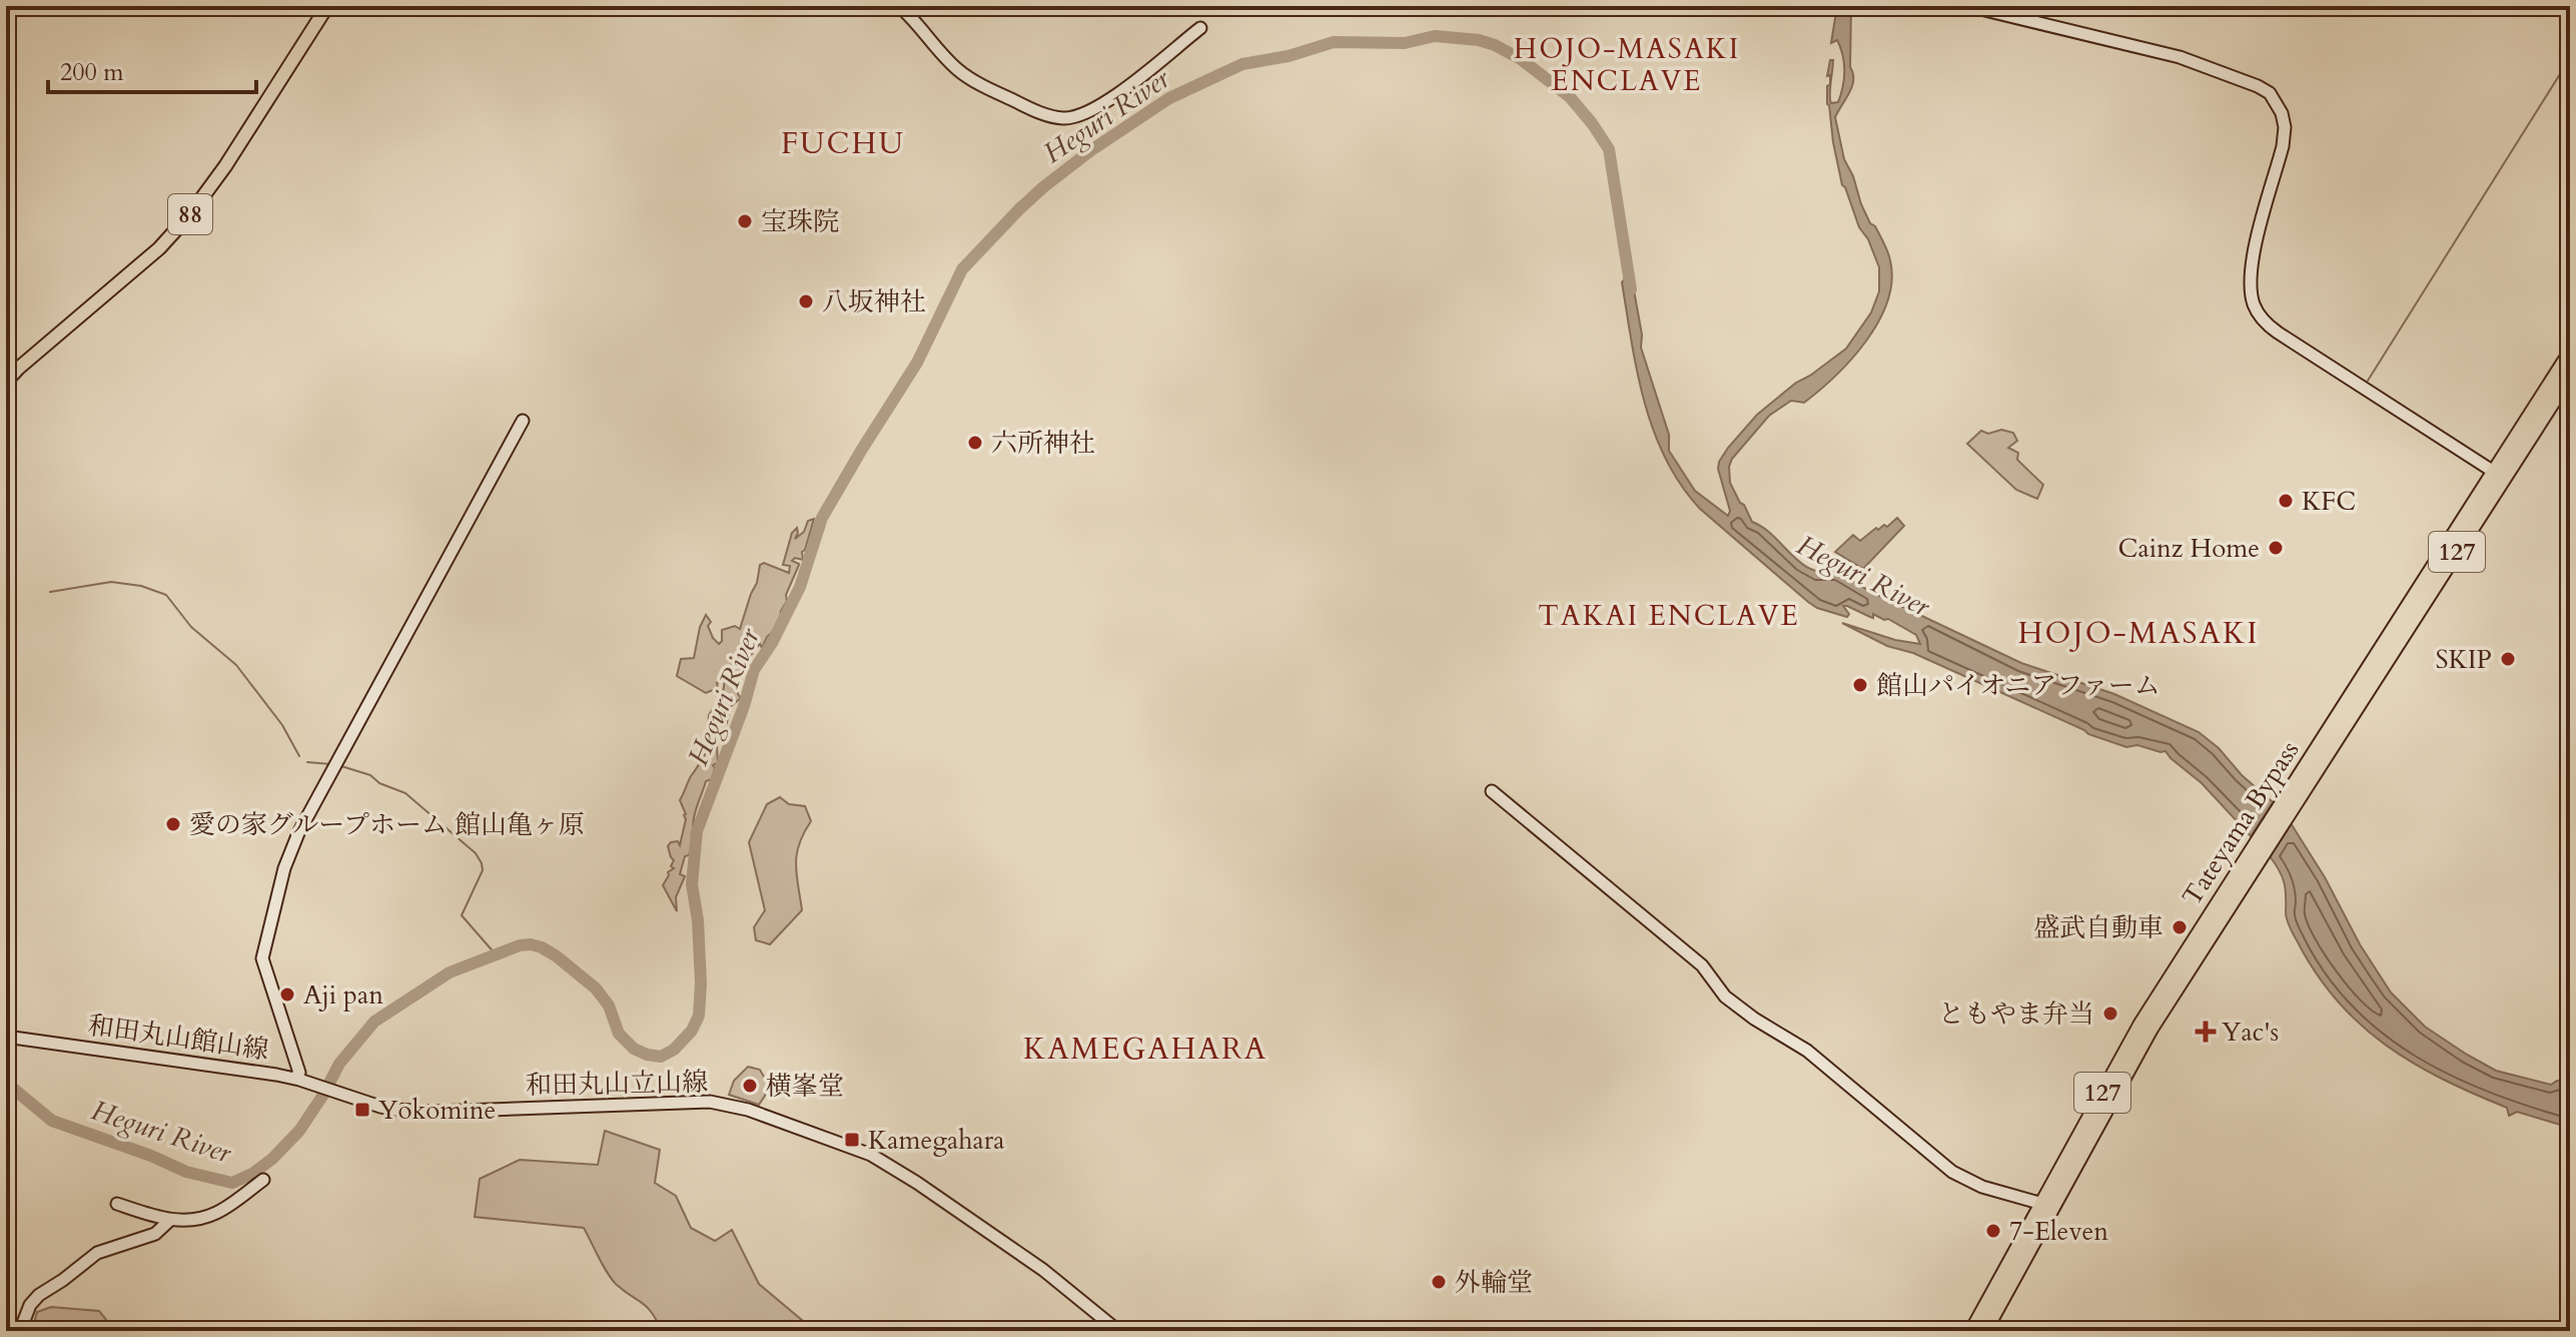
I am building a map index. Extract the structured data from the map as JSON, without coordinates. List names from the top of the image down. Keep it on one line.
{"streets":{"highway":["127","Tateyama Bypass"],"main road":["88"],"street":["和田丸山館山線","和田丸山立山線"]},"crossings":[["和田丸山館山線","和田丸山立山線"]],"districts":["HOJO-MASAKI ENCLAVE","FUCHU","TAKAI ENCLAVE","HOJO-MASAKI","KAMEGAHARA"],"water":["Heguri River"],"places":{"other":["宝珠院","八坂神社","六所神社","KFC","Cainz Home","SKIP","館山パイオニアファーム","愛の家グループホーム 館山亀ヶ原","盛武自動車","Aji pan","ともやま弁当","横峯堂","7-Eleven","外輪堂"],"health":["Yac's"],"transit":["Yokomine","Kamegahara"]},"scale_bar":"200 m"}
